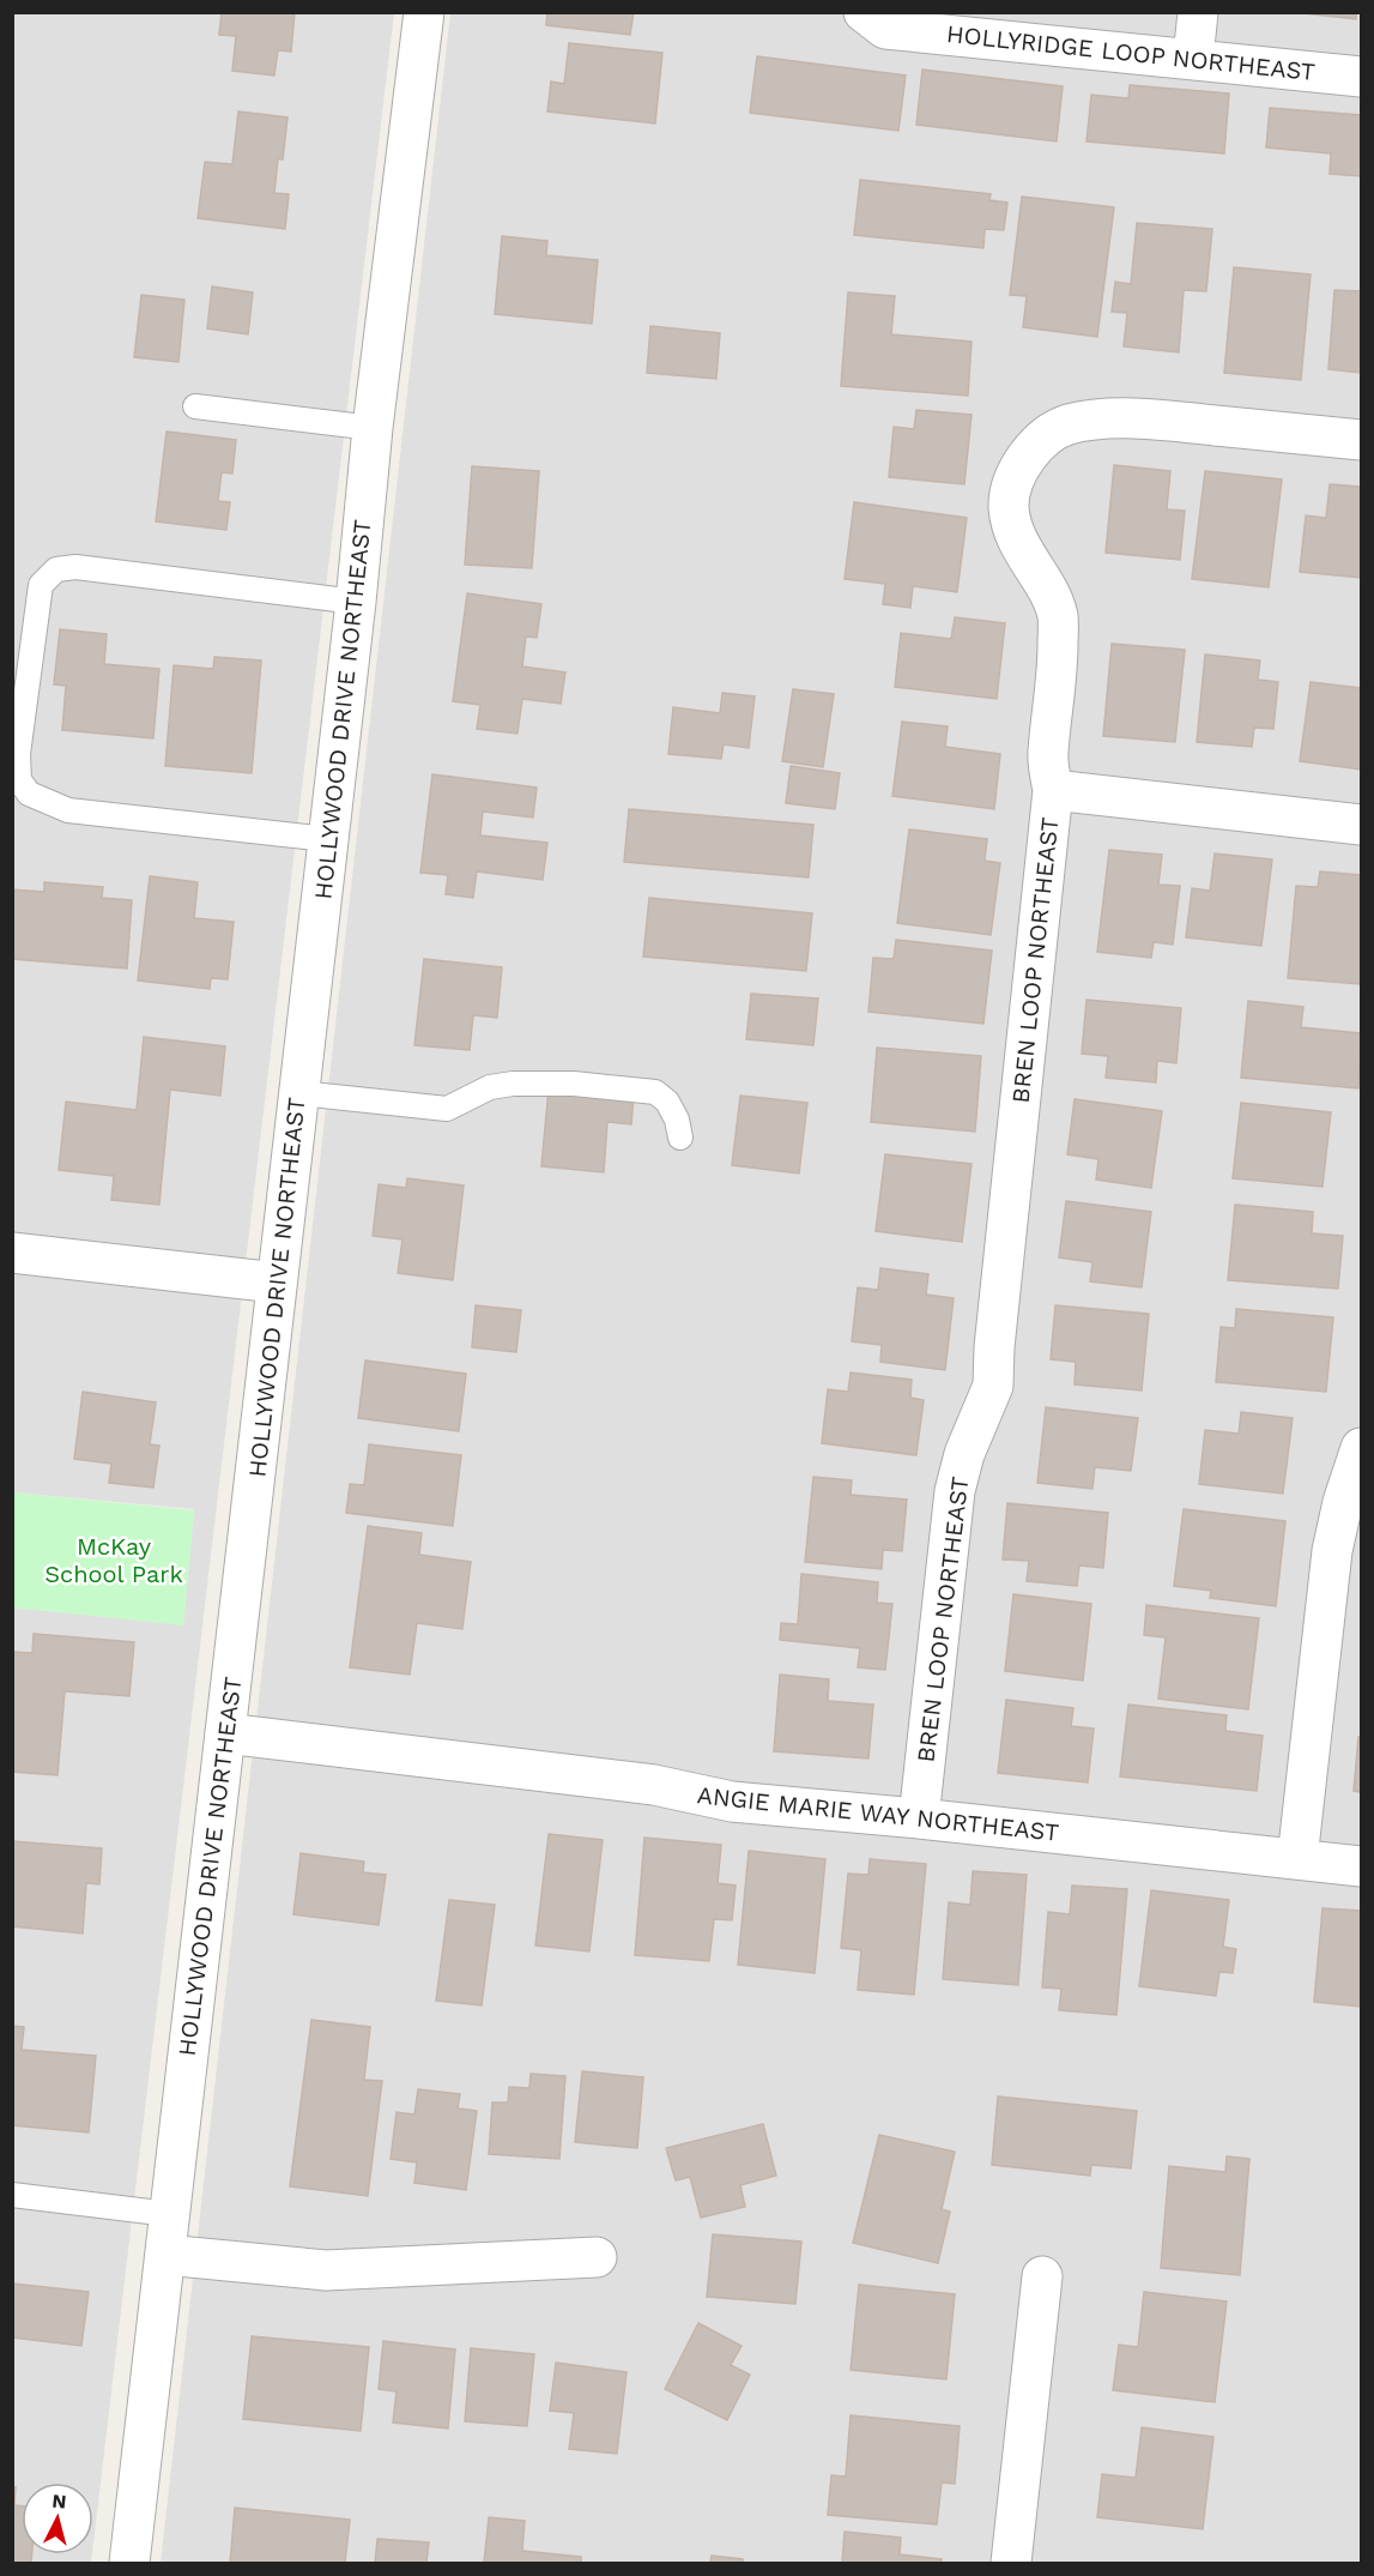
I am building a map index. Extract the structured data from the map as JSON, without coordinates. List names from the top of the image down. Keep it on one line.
{"streets":{"street":["HOLLYRIDGE LOOP NORTHEAST","HOLLYWOOD DRIVE NORTHEAST","BREN LOOP NORTHEAST","ANGIE MARIE WAY NORTHEAST"]},"crossings":[["HOLLYWOOD DRIVE NORTHEAST","ANGIE MARIE WAY NORTHEAST"],["BREN LOOP NORTHEAST","ANGIE MARIE WAY NORTHEAST"]],"parks":["McKay School Park"],"north":"top"}
